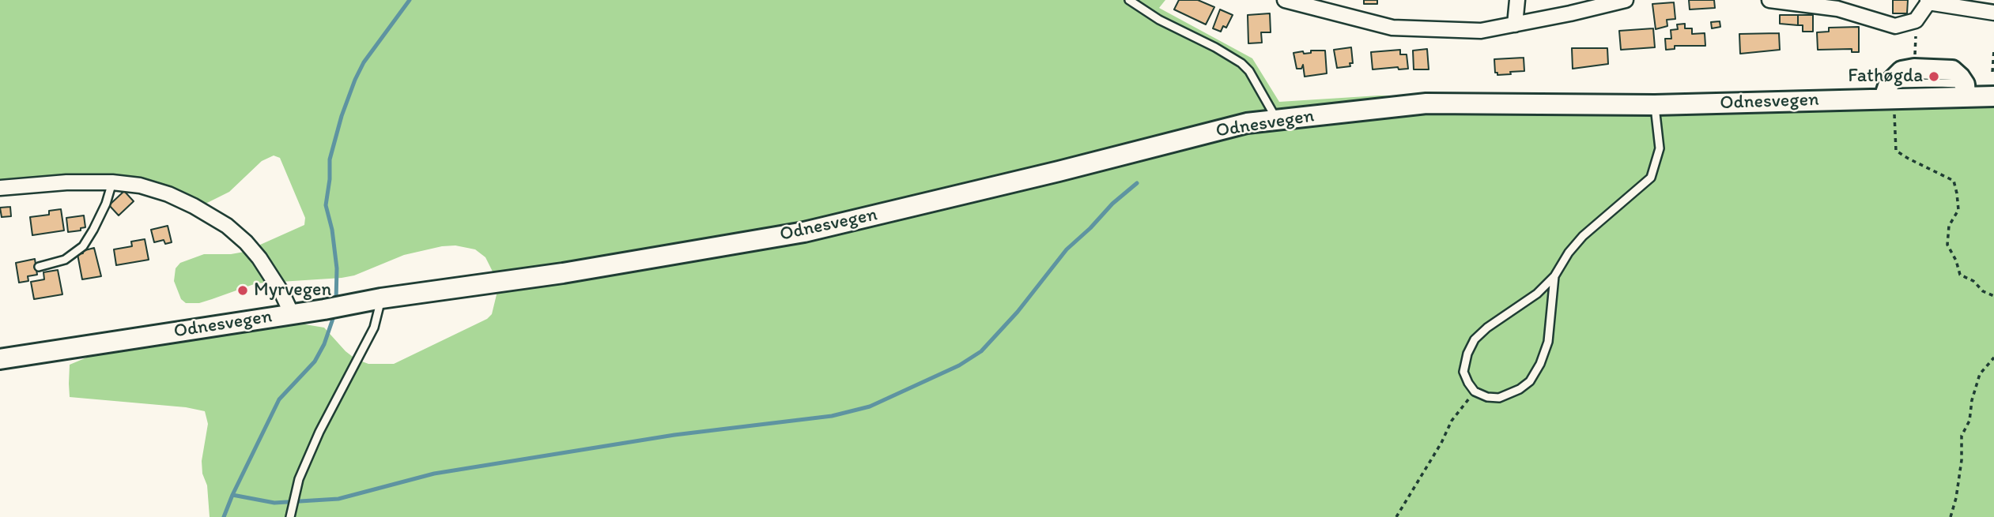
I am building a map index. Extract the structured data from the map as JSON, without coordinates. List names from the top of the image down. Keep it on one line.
{"streets":{"main road":["Odnesvegen"]},"places":["Fathøgda","Myrvegen"]}
